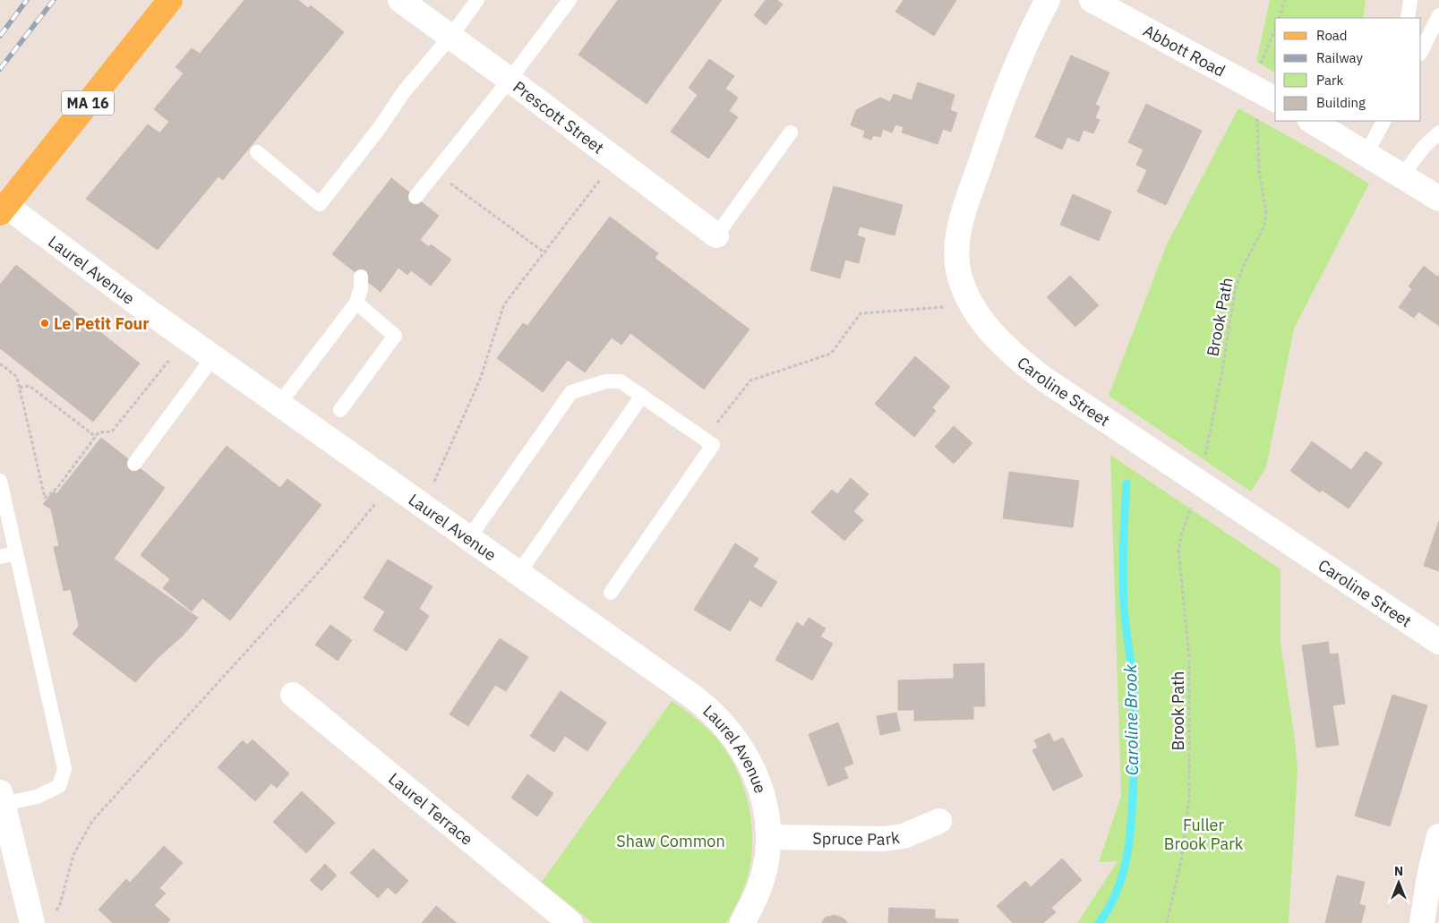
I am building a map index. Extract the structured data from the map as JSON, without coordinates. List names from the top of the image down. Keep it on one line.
{"streets":{"main road":["MA 16"],"street":["Abbott Road","Prescott Street","Laurel Avenue","Caroline Street","Laurel Terrace","Spruce Park"],"path":["Brook Path"]},"crossings":[["MA 16","Laurel Avenue"],["Laurel Avenue","Spruce Park"]],"water":["Caroline Brook"],"parks":["Fuller Brook Park","Shaw Common"],"places":["Le Petit Four"],"legend":["Road","Railway","Park","Building"],"north":"top"}
